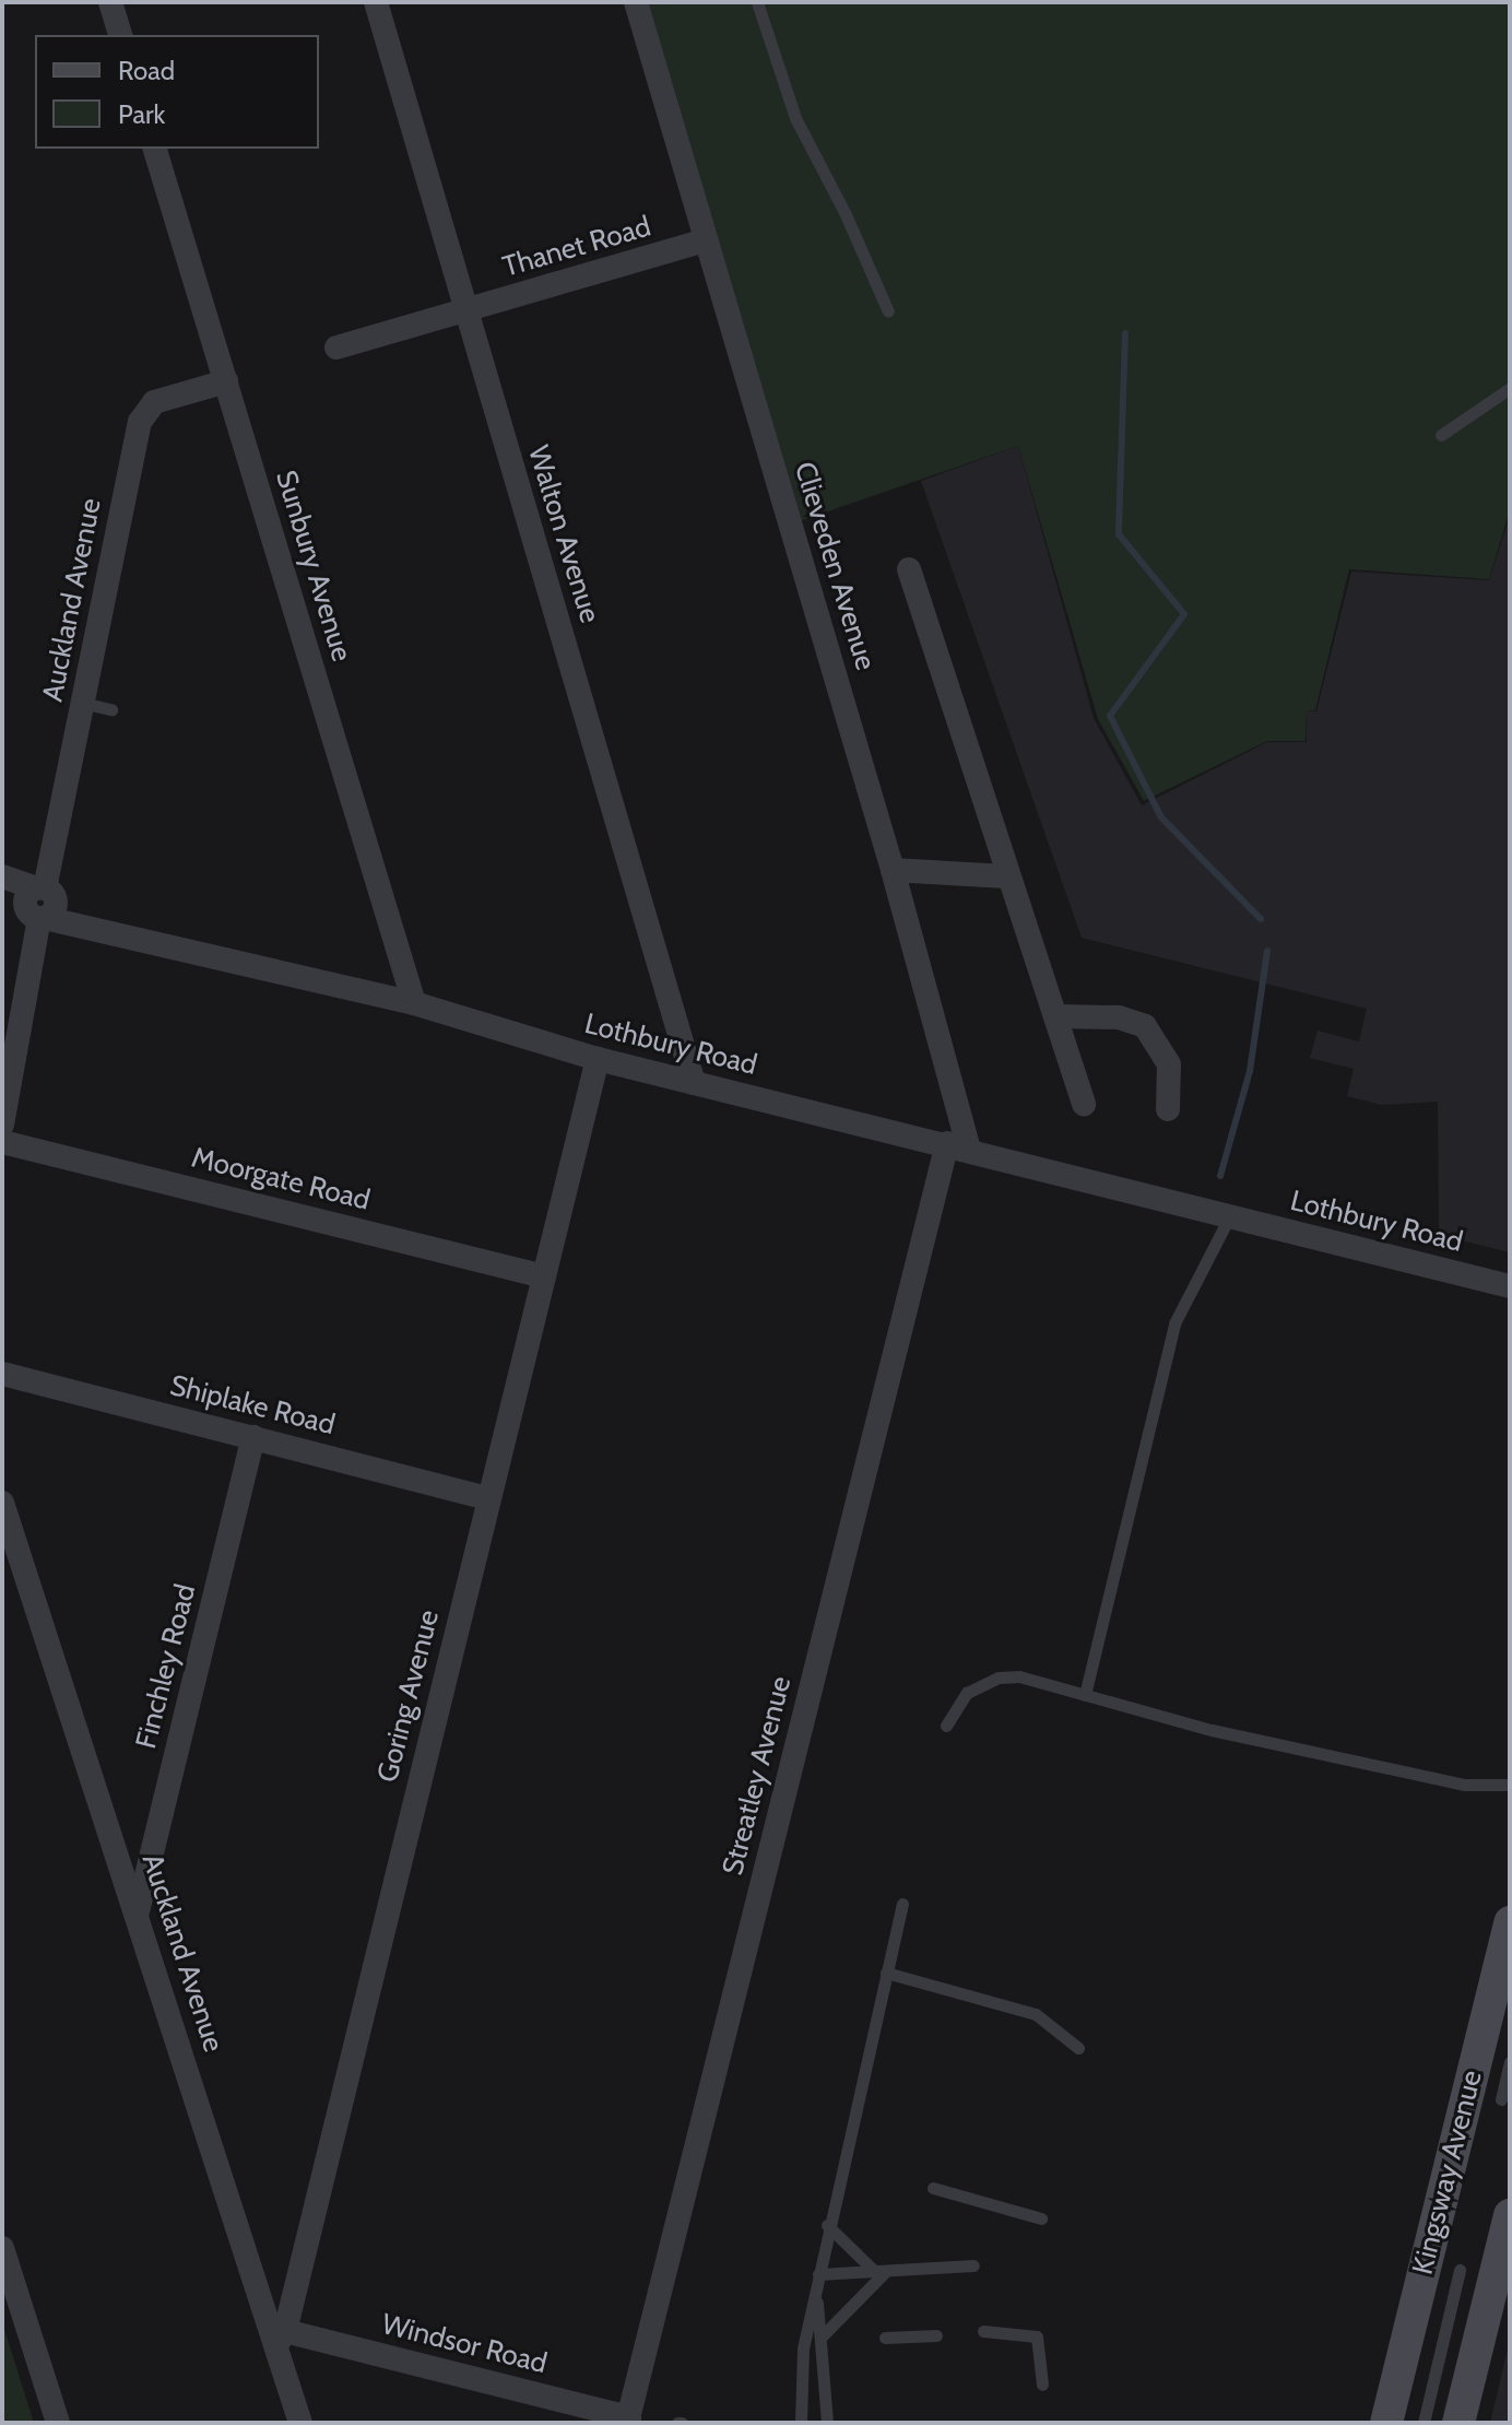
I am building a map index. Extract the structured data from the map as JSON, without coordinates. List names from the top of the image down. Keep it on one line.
{"streets":{"main road":["Kingsway Avenue"],"street":["Thanet Road","Walton Avenue","Sunbury Avenue","Clieveden Avenue","Auckland Avenue","Lothbury Road","Moorgate Road","Shiplake Road","Finchley Road","Goring Avenue","Streatley Avenue","Windsor Road"]},"crossings":[["Thanet Road","Walton Avenue"],["Thanet Road","Clieveden Avenue"],["Walton Avenue","Lothbury Road"],["Sunbury Avenue","Auckland Avenue"],["Sunbury Avenue","Lothbury Road"],["Clieveden Avenue","Lothbury Road"],["Clieveden Avenue","Streatley Avenue"],["Auckland Avenue","Lothbury Road"],["Auckland Avenue","Finchley Road"],["Auckland Avenue","Goring Avenue"],["Auckland Avenue","Windsor Road"],["Lothbury Road","Goring Avenue"],["Lothbury Road","Streatley Avenue"],["Moorgate Road","Goring Avenue"],["Shiplake Road","Finchley Road"],["Shiplake Road","Goring Avenue"],["Goring Avenue","Windsor Road"],["Streatley Avenue","Windsor Road"]],"legend":["Road","Park"]}
